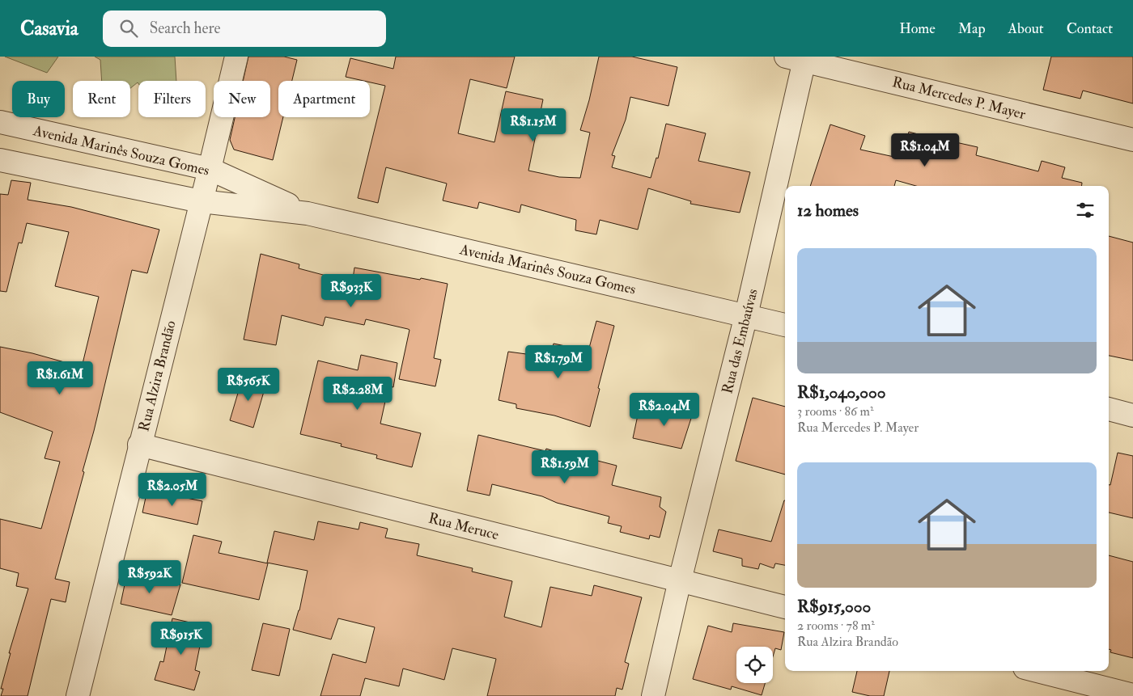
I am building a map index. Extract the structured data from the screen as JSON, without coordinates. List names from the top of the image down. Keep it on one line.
{"streets":{"street":["Rua Mercedes P. Mayer","Avenida Marinês Souza Gomes","Rua das Embaúvas","Rua Alzira Brandão","Rua Meruce"]},"crossings":[["Rua Mercedes P. Mayer","Rua das Embaúvas"],["Avenida Marinês Souza Gomes","Rua das Embaúvas"],["Avenida Marinês Souza Gomes","Rua Alzira Brandão"],["Rua das Embaúvas","Rua Meruce"],["Rua Alzira Brandão","Rua Meruce"]],"page":{"header":"Casavia","search":"Search here","nav":["Home","Map","About","Contact"],"chip":["Buy","Rent","Filters","New","Apartment"],"price":["R$1.15M","R$1.04M","R$933K","R$1.79M","R$1.61M","R$565K","R$2.28M","R$2.04M","R$1.59M","R$2.05M","R$592K","R$915K"],"heading":"12 homes","list":[{"name":"R$1,040,000","note":"3 rooms · 86 m² · Rua Mercedes P. Mayer"},{"name":"R$915,000","note":"2 rooms · 78 m² · Rua Alzira Brandão"}]}}
